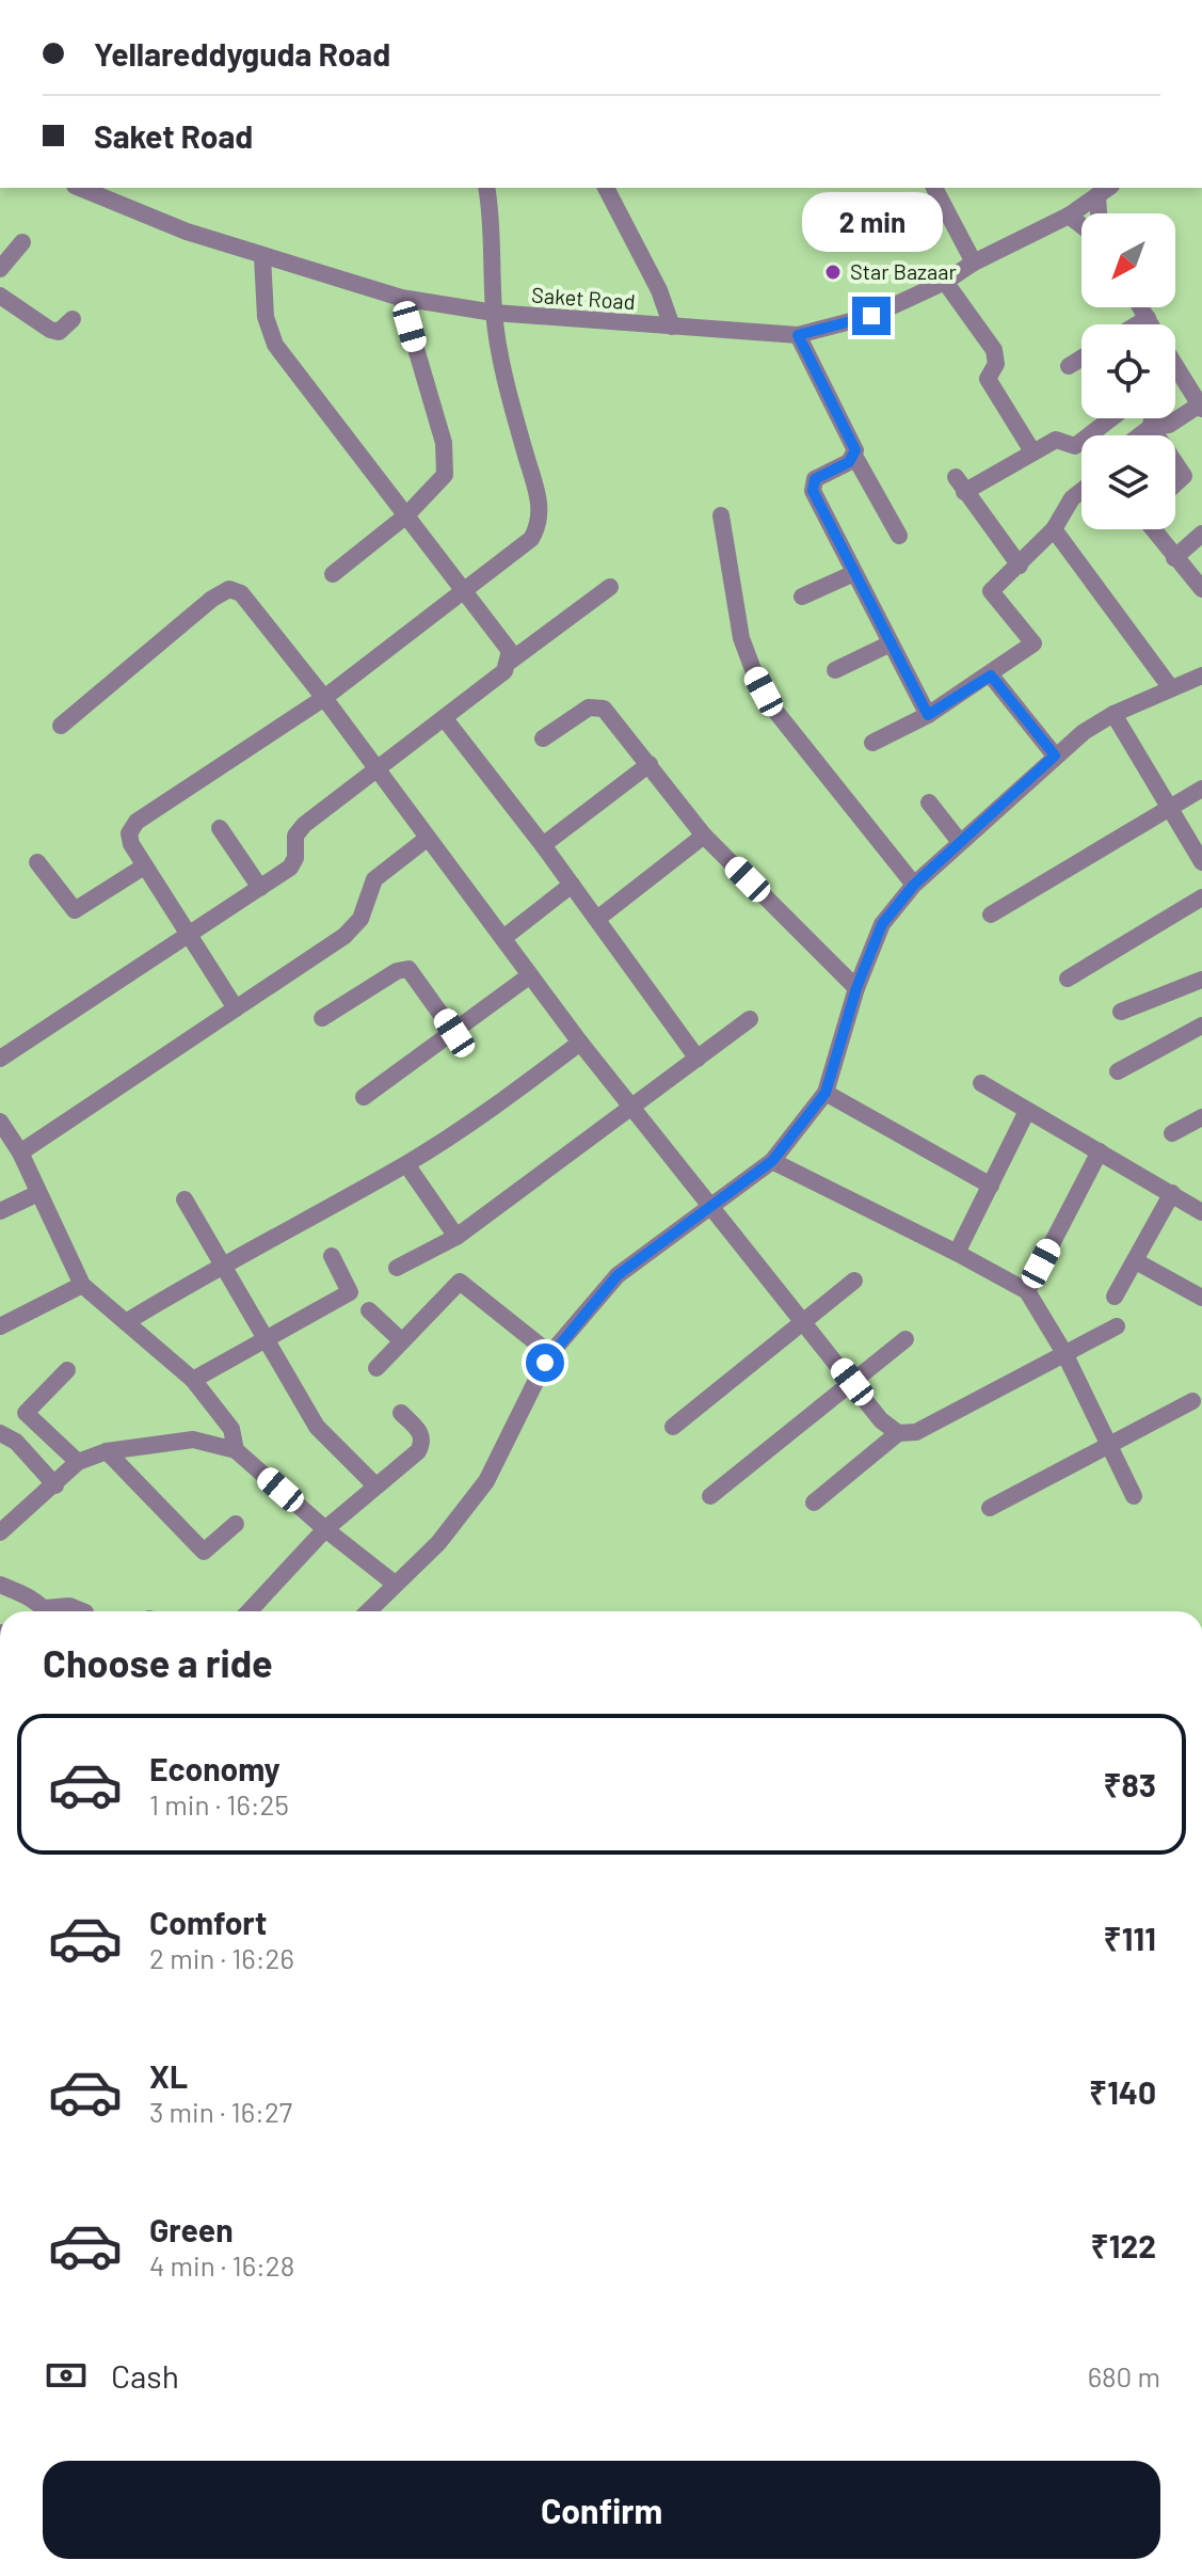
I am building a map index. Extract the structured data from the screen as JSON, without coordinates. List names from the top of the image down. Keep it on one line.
{"streets":{"street":["Saket Road"]},"places":["Star Bazaar"],"north":"bottom left","page":{"banner":["Yellareddyguda Road","Saket Road"],"bubble":"2 min","heading":"Choose a ride","list":[{"name":"Economy","note":"1 min · 16:25","value":"₹83"},{"name":"Comfort","note":"2 min · 16:26","value":"₹111"},{"name":"XL","note":"3 min · 16:27","value":"₹140"},{"name":"Green","note":"4 min · 16:28","value":"₹122"}],"pay":["Cash","680 m"],"buttons":"Confirm"}}
